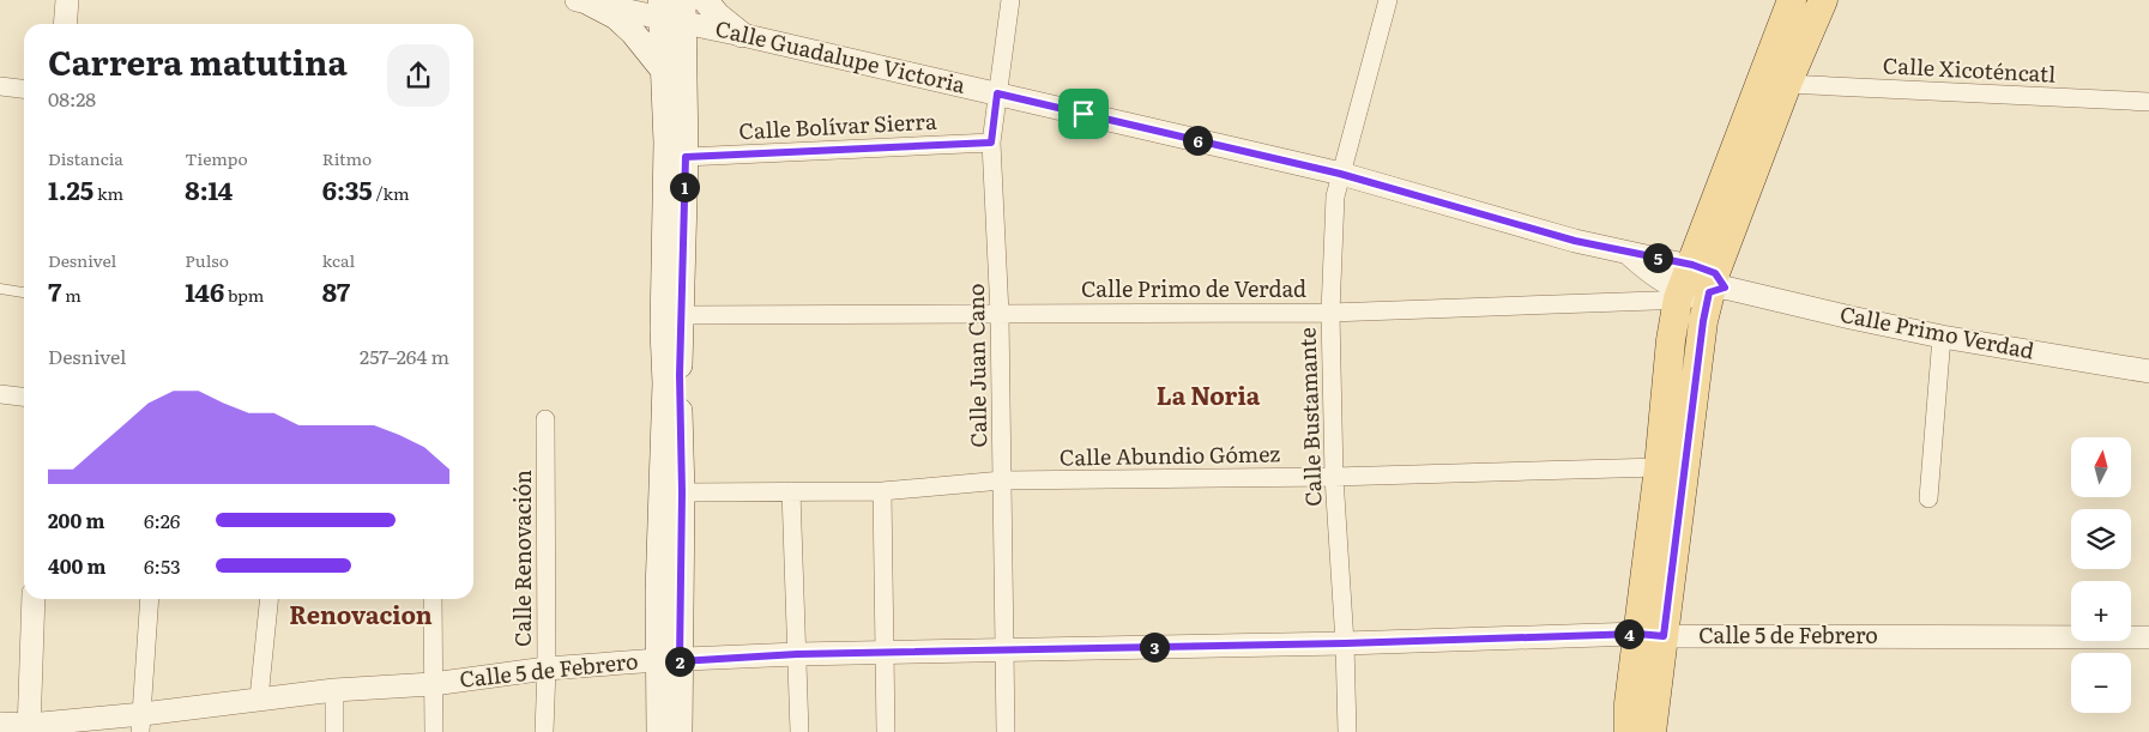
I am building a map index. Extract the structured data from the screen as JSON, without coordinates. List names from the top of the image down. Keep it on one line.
{"streets":{"street":["Calle Guadalupe Victoria","Calle Xicoténcatl","Calle Bolívar Sierra","Calle Primo de Verdad","Calle Primo Verdad","Calle Juan Cano","Calle Bustamante","Calle Abundio Gómez","Calle Renovación","Calle 5 de Febrero"]},"crossings":[["Calle Guadalupe Victoria","Calle Primo de Verdad"],["Calle Guadalupe Victoria","Calle Primo Verdad"],["Calle Guadalupe Victoria","Calle Juan Cano"],["Calle Guadalupe Victoria","Calle Bustamante"],["Calle Bolívar Sierra","Calle Juan Cano"],["Calle Primo de Verdad","Calle Primo Verdad"],["Calle Primo de Verdad","Calle Juan Cano"],["Calle Primo de Verdad","Calle Bustamante"],["Calle Juan Cano","Calle Abundio Gómez"],["Calle Juan Cano","Calle 5 de Febrero"],["Calle Bustamante","Calle Abundio Gómez"],["Calle Bustamante","Calle 5 de Febrero"],["Calle Renovación","Calle 5 de Febrero"]],"districts":["La Noria","Renovacion"],"north":"top","page":{"heading":["Carrera matutina","08:28"],"pins":["6","1","5","4","3","2"],"stats":[["Distancia","1.25 km"],["Tiempo","8:14"],["Ritmo","6:35 /km"],["Desnivel","7 m"],["Pulso","146 bpm"],["kcal","87"]],"chart":["Desnivel","257–264 m"],"map_buttons":["+","−"],"list":[{"name":"200 m","note":"6:26"},{"name":"400 m","note":"6:53"}]}}
